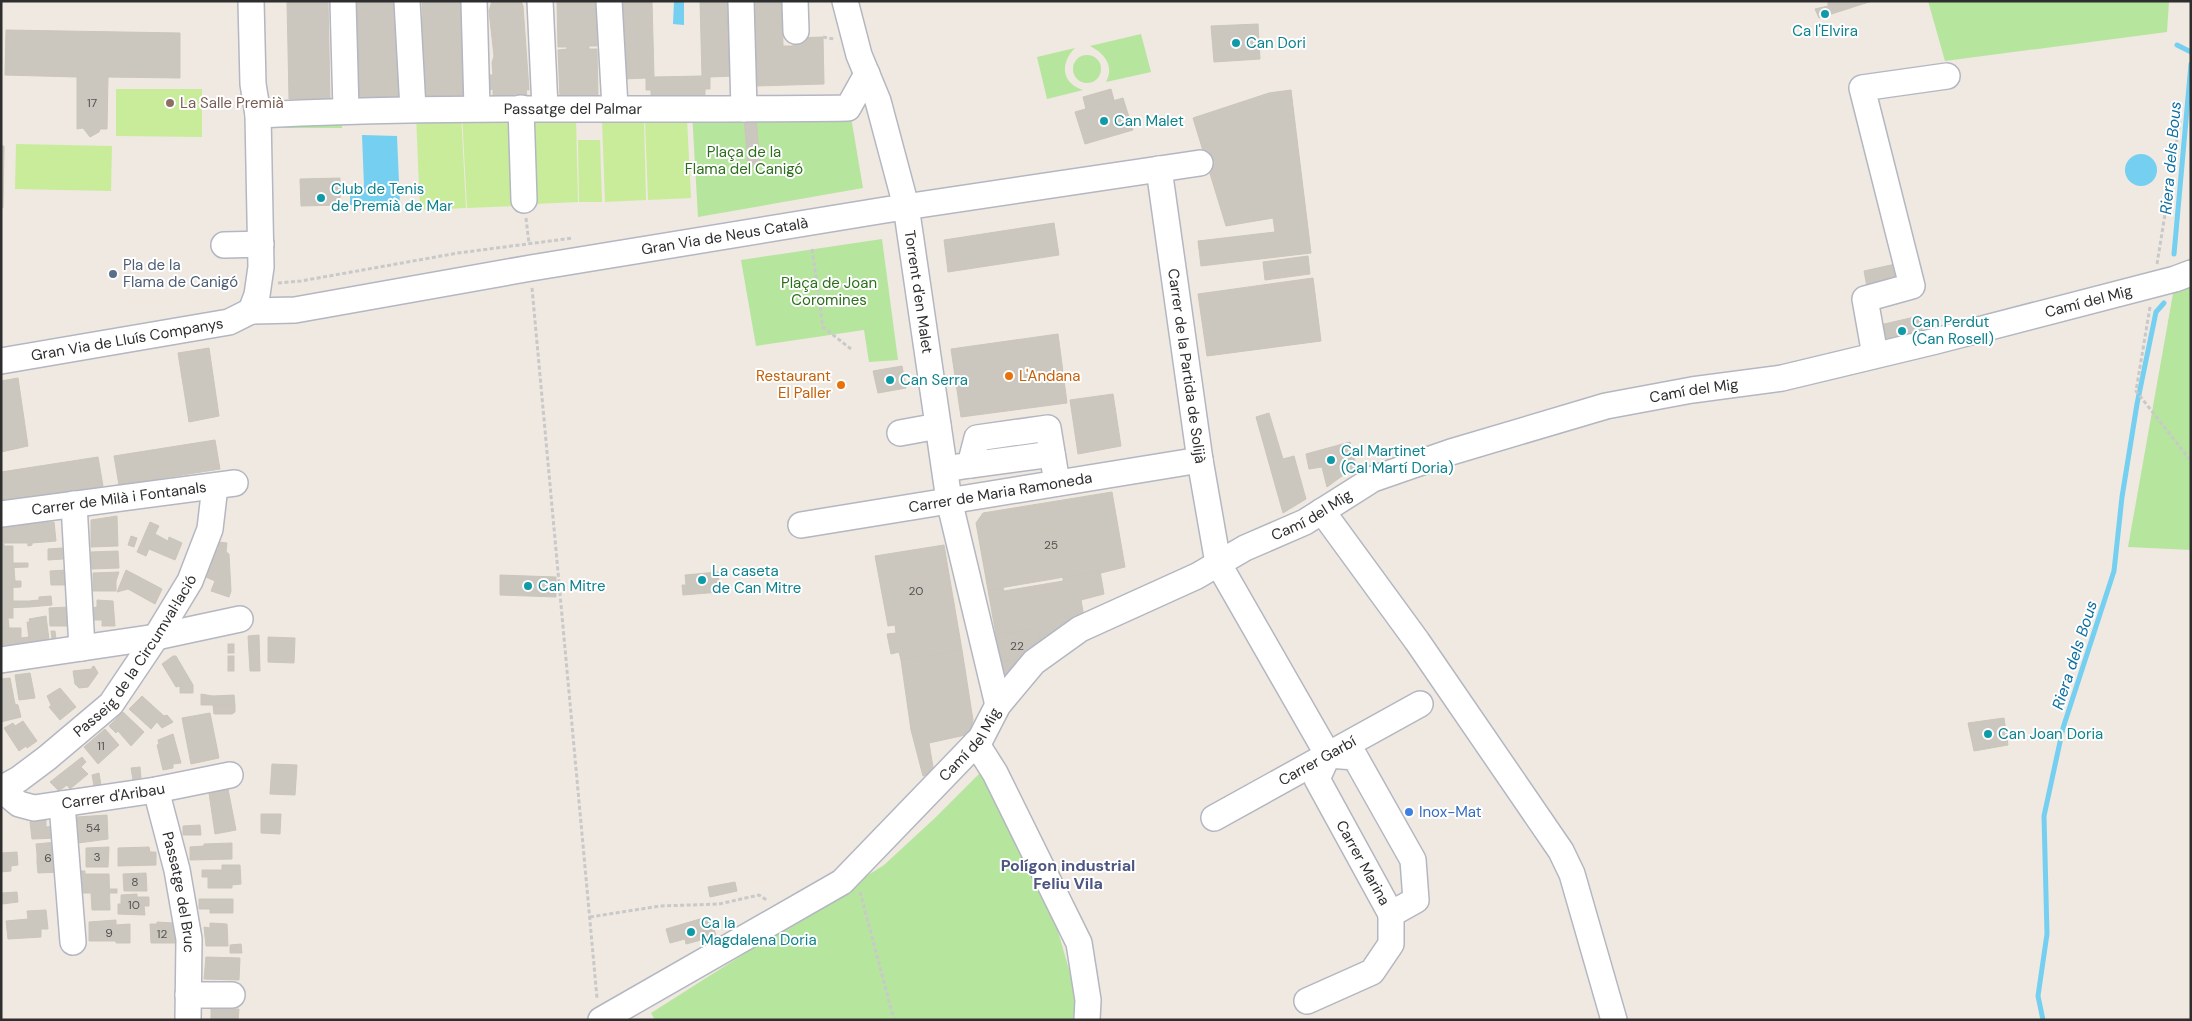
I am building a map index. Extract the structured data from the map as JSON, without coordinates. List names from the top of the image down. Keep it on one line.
{"streets":{"street":["Passatge del Palmar","Gran Via de Neus Català","Torrent d'en Malet","Camí del Mig","Gran Via de Lluís Companys","Carrer de la Partida de Solijà","Carrer de Maria Ramoneda","Carrer de Milà i Fontanals","Passeig de la Circumval·lació","Carrer Garbí","Carrer d'Aribau","Carrer Marina","Passatge del Bruc"]},"crossings":[["Passatge del Palmar","Torrent d'en Malet"],["Gran Via de Neus Català","Torrent d'en Malet"],["Gran Via de Neus Català","Gran Via de Lluís Companys"],["Gran Via de Neus Català","Carrer de la Partida de Solijà"],["Torrent d'en Malet","Camí del Mig"],["Torrent d'en Malet","Carrer de Maria Ramoneda"],["Camí del Mig","Carrer de la Partida de Solijà"],["Carrer de la Partida de Solijà","Carrer de Maria Ramoneda"],["Carrer de Milà i Fontanals","Passeig de la Circumval·lació"],["Passeig de la Circumval·lació","Carrer d'Aribau"],["Carrer Garbí","Carrer Marina"],["Carrer d'Aribau","Passatge del Bruc"]],"districts":["Polígon industrial Feliu Vila"],"water":["Riera dels Bous"],"parks":["Plaça de la Flama del Canigó","Plaça de Joan Coromines"],"places":["Ca l'Elvira","Can Dori","La Salle Premià","Can Malet","Club de Tenis de Premià de Mar","Pla de la Flama de Canigó","Can Perdut (Can Rosell)","L'Andana","Can Serra","Restaurant El Paller","Cal Martinet (Cal Martí Doria)","La caseta de Can Mitre","Can Mitre","Can Joan Doria","Inox-Mat","Ca la Magdalena Doria"],"house_numbers":["17","25","20","22","11","54","3","6","8","10","9","12"]}
